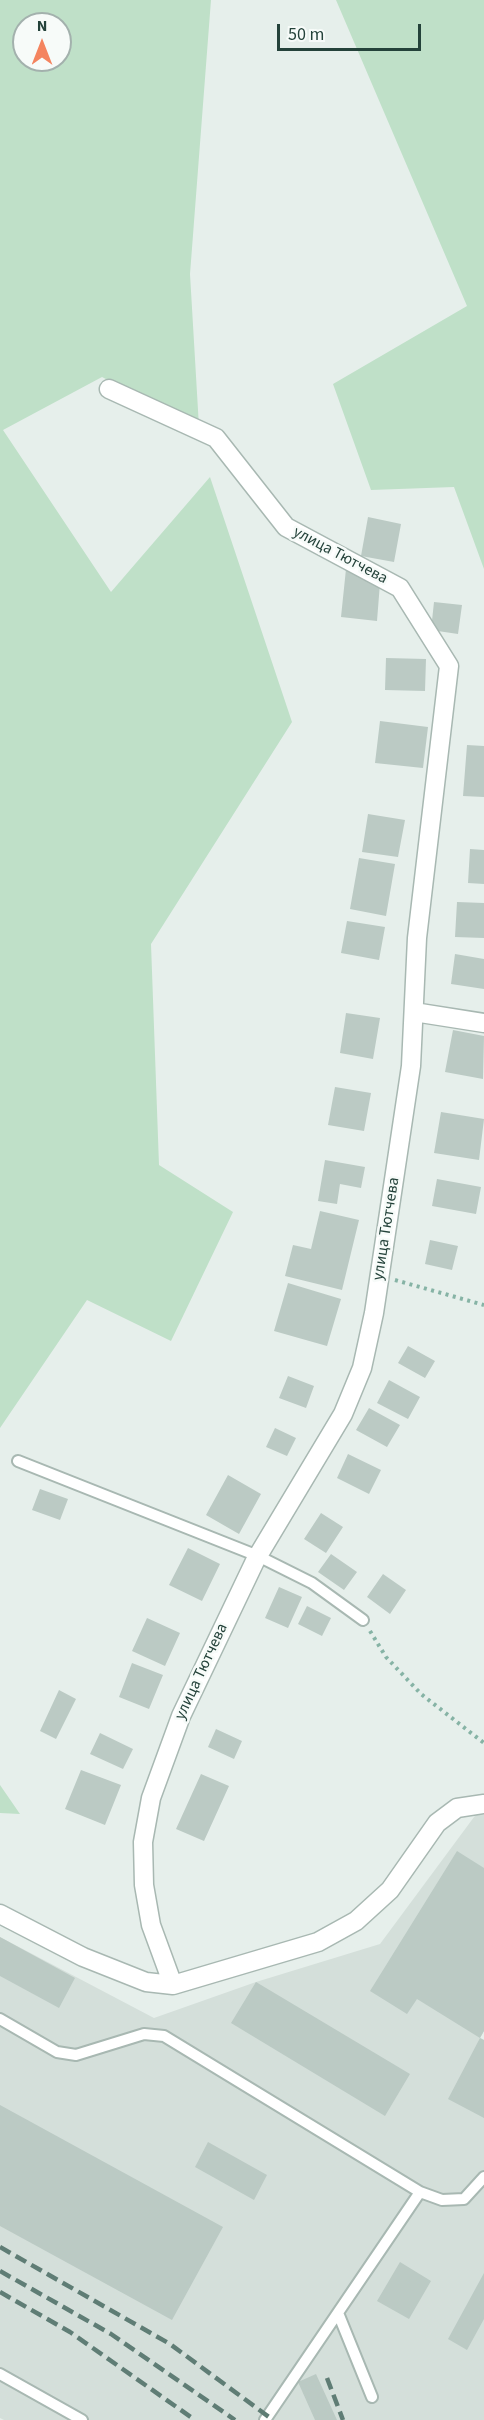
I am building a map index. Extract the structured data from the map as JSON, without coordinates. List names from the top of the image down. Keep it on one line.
{"streets":{"street":["улица Тютчева"]},"scale_bar":"50 m","north":"top"}
